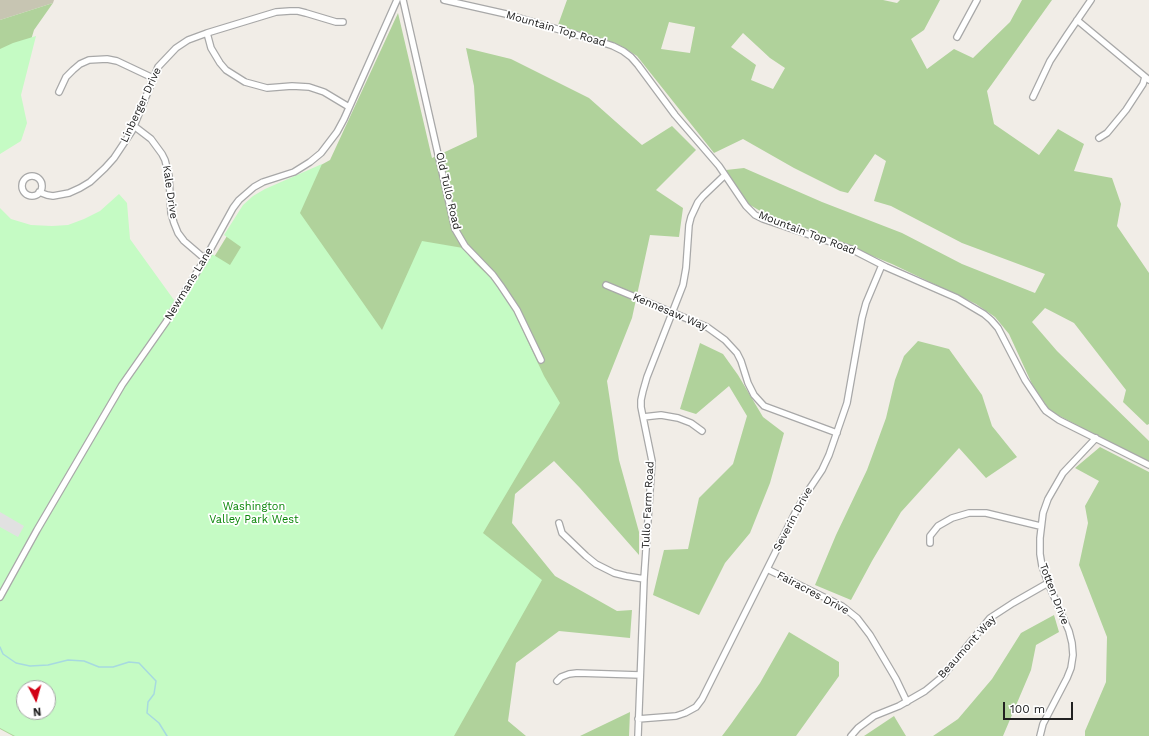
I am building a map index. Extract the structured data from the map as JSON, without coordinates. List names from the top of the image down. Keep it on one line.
{"streets":{"street":["Mountain Top Road","Linberger Drive","Old Tullo Road","Kale Drive","Newmans Lane","Kennesaw Way","Tullo Farm Road","Severin Drive","Fairacres Drive","Totten Drive","Beaumont Way"]},"crossings":[["Mountain Top Road","Tullo Farm Road"],["Mountain Top Road","Severin Drive"],["Mountain Top Road","Totten Drive"],["Linberger Drive","Kale Drive"],["Kale Drive","Newmans Lane"],["Kennesaw Way","Tullo Farm Road"],["Kennesaw Way","Severin Drive"],["Tullo Farm Road","Severin Drive"],["Severin Drive","Fairacres Drive"],["Fairacres Drive","Beaumont Way"],["Totten Drive","Beaumont Way"]],"parks":["Washington Valley Park West"],"scale_bar":"100 m","north":"bottom"}
